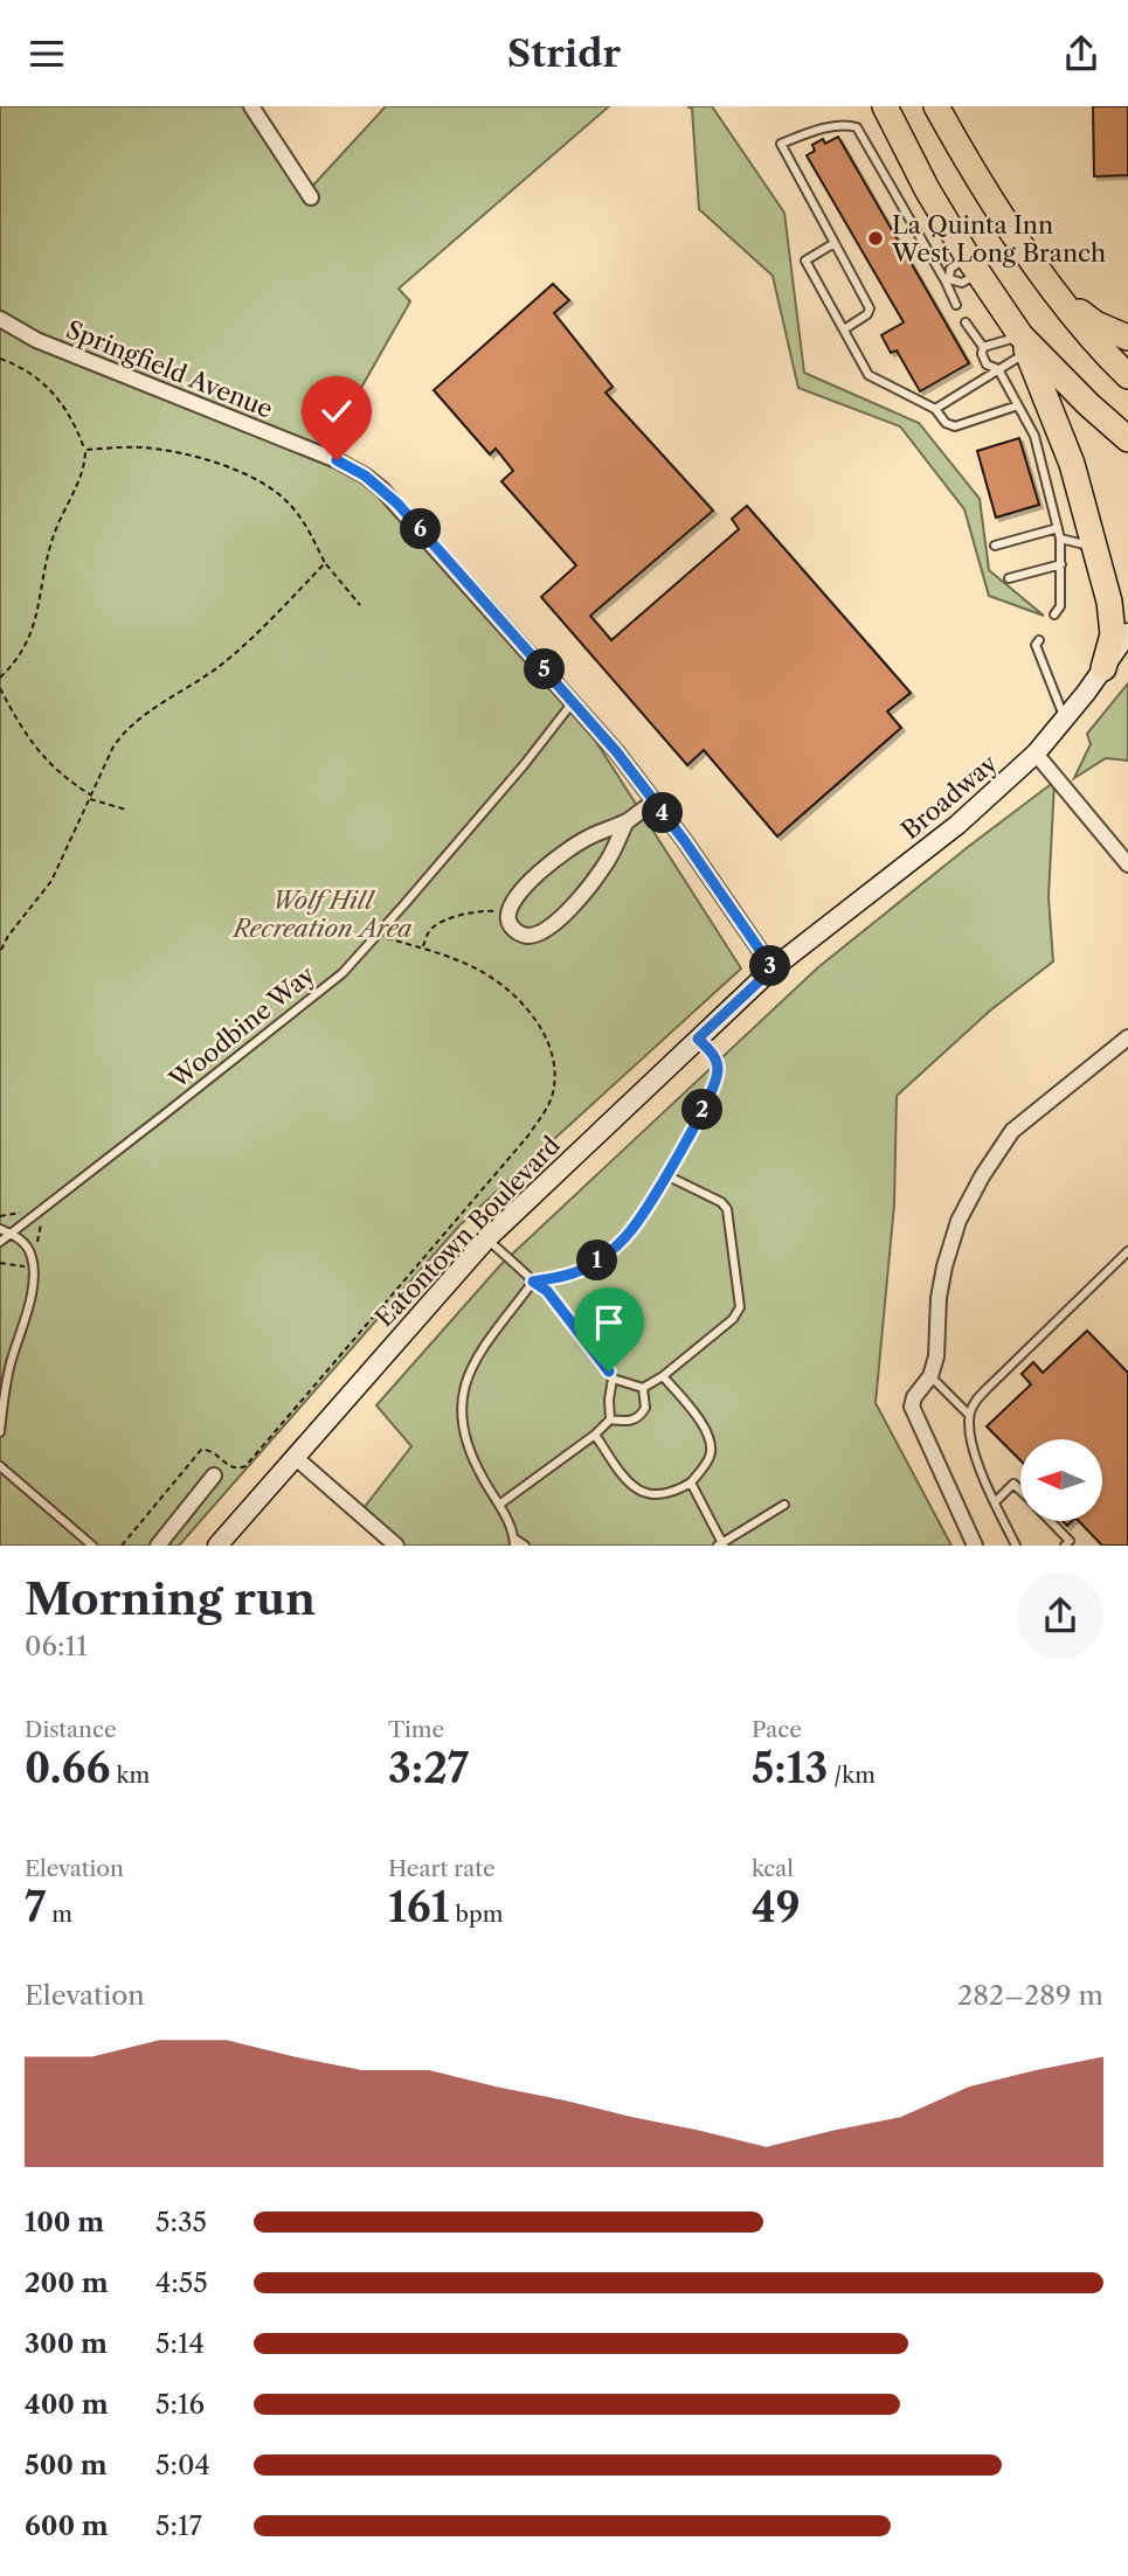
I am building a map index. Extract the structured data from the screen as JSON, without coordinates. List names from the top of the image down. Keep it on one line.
{"streets":{"street":["Springfield Avenue","Broadway","Eatontown Boulevard"],"lane":["Woodbine Way"]},"crossings":[["Springfield Avenue","Broadway"],["Springfield Avenue","Woodbine Way"],["Springfield Avenue","Eatontown Boulevard"],["Broadway","Eatontown Boulevard"]],"parks":["Wolf Hill Recreation Area"],"places":["La Quinta Inn West Long Branch"],"north":"left","page":{"header":"Stridr","pins":["6","5","4","3","2","1"],"heading":["Morning run","06:11"],"stats":[["Distance","0.66 km"],["Time","3:27"],["Pace","5:13 /km"],["Elevation","7 m"],["Heart rate","161 bpm"],["kcal","49"]],"chart":["Elevation","282–289 m"],"list":[{"name":"100 m","note":"5:35"},{"name":"200 m","note":"4:55"},{"name":"300 m","note":"5:14"},{"name":"400 m","note":"5:16"},{"name":"500 m","note":"5:04"},{"name":"600 m","note":"5:17"}]}}
